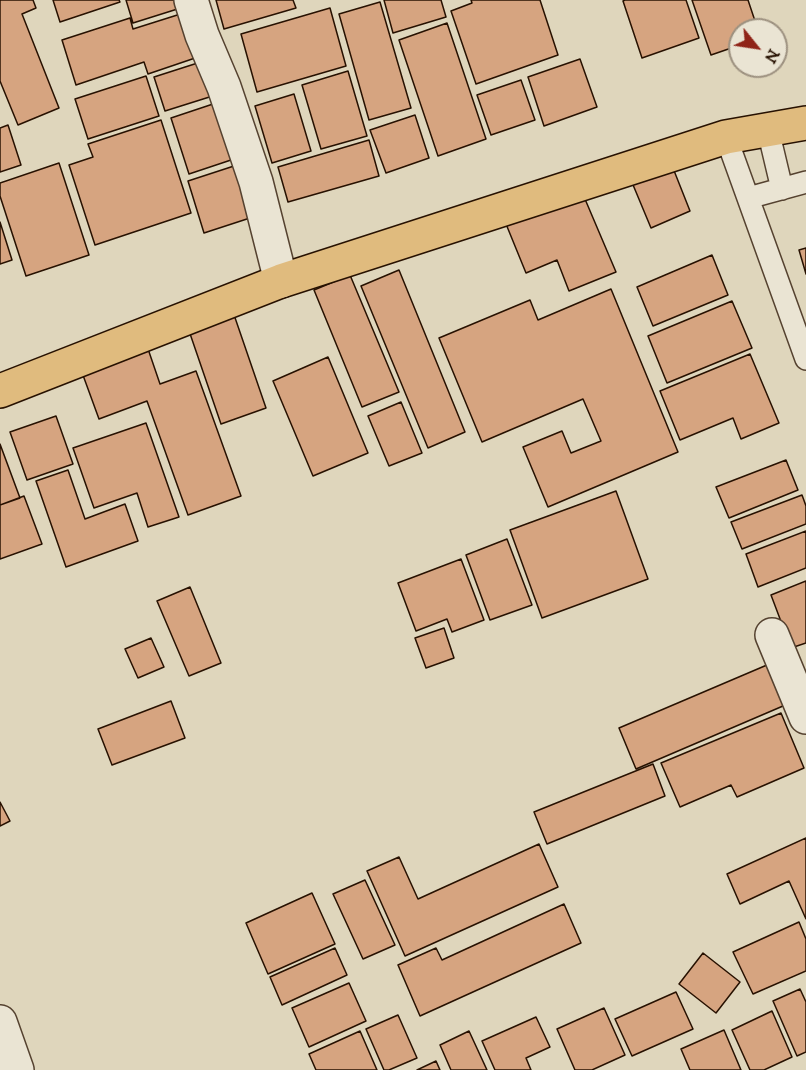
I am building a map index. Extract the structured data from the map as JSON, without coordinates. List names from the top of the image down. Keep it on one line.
{"north":"bottom right"}
